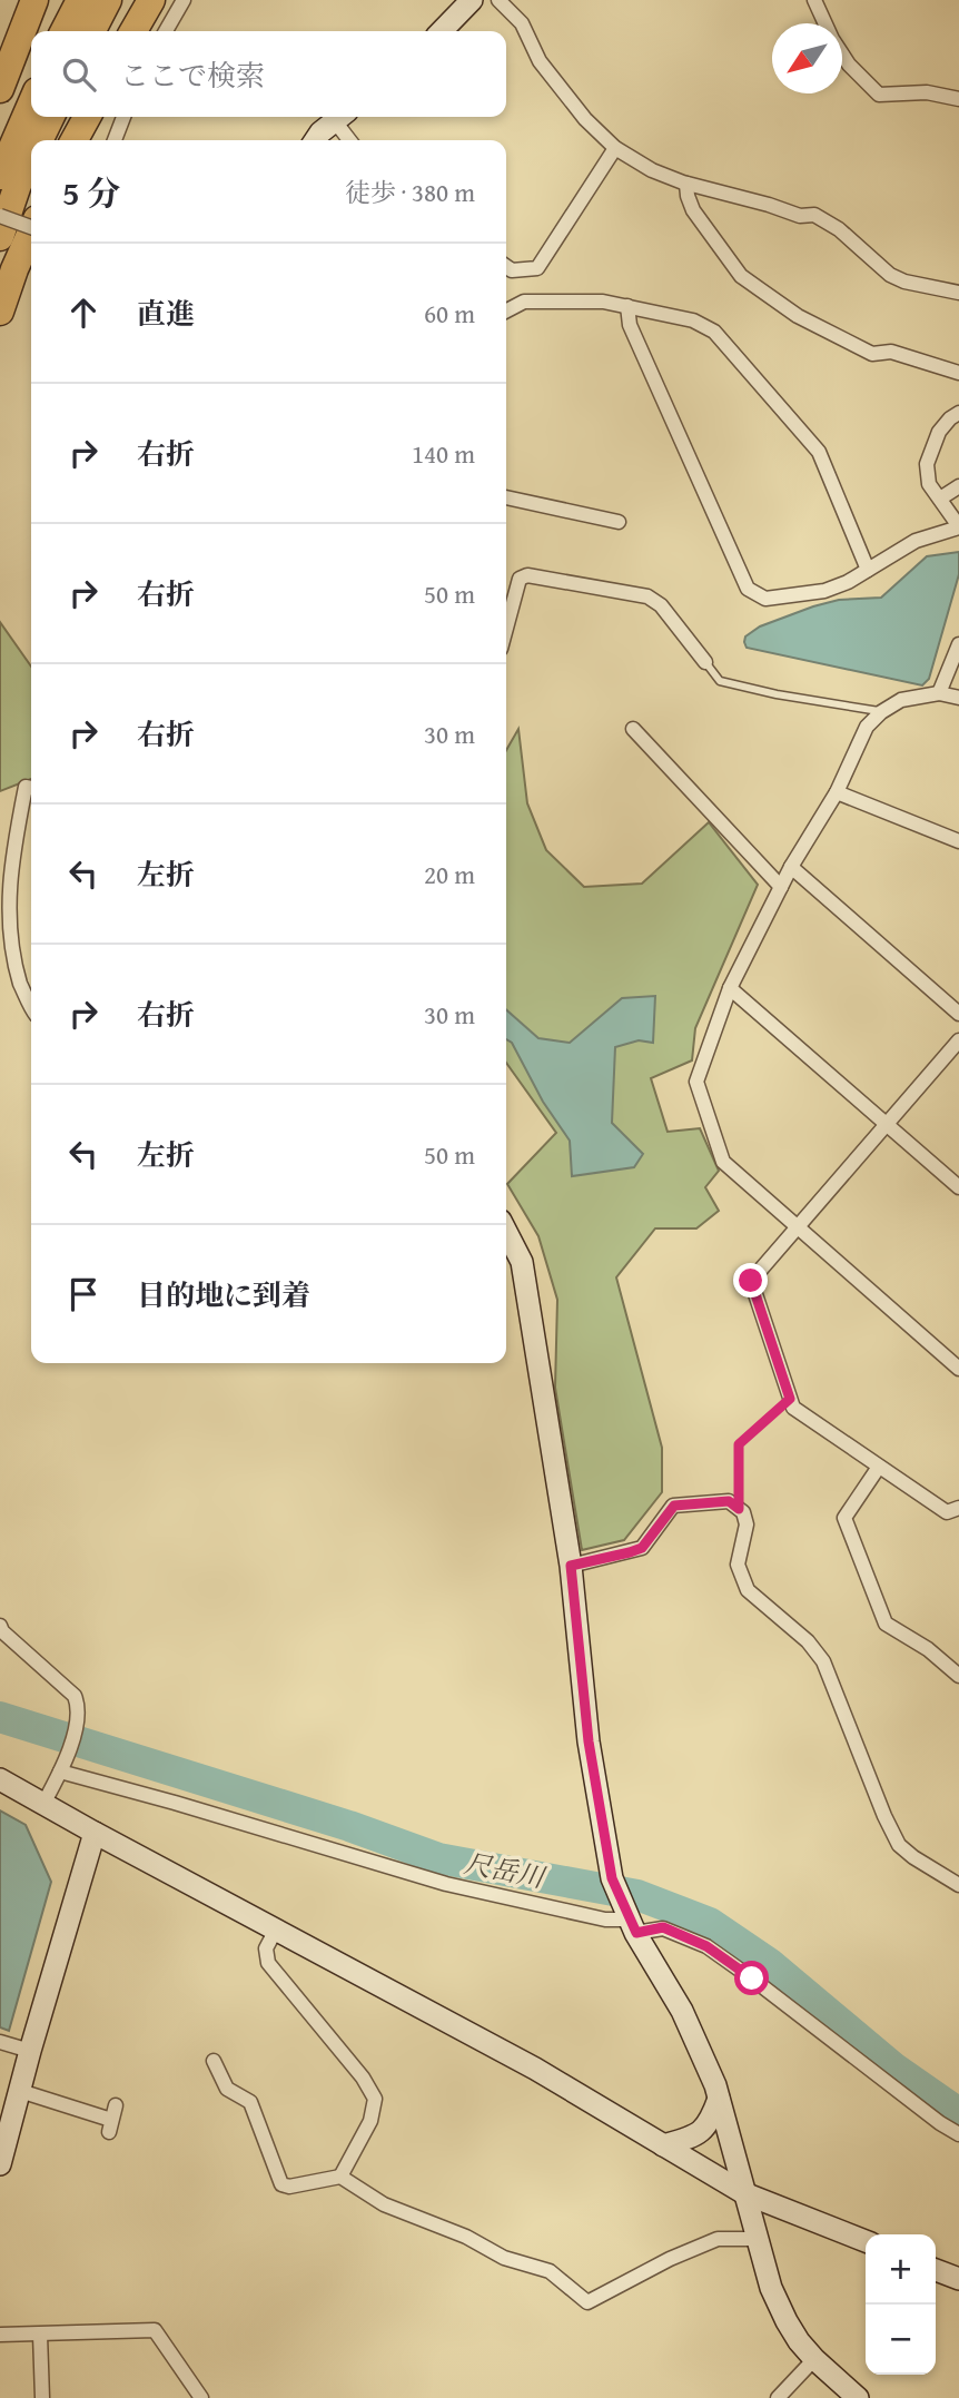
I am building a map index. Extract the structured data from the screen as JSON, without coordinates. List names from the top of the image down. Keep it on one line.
{"water":["尺岳川"],"north":"bottom left","page":{"search":"ここで検索","heading":["5 分","徒歩 · 380 m"],"list":[["直進","60 m"],["右折","140 m"],["右折","50 m"],["右折","30 m"],["左折","20 m"],["右折","30 m"],["左折","50 m"],"目的地に到着"],"map_buttons":["+","−"]}}
